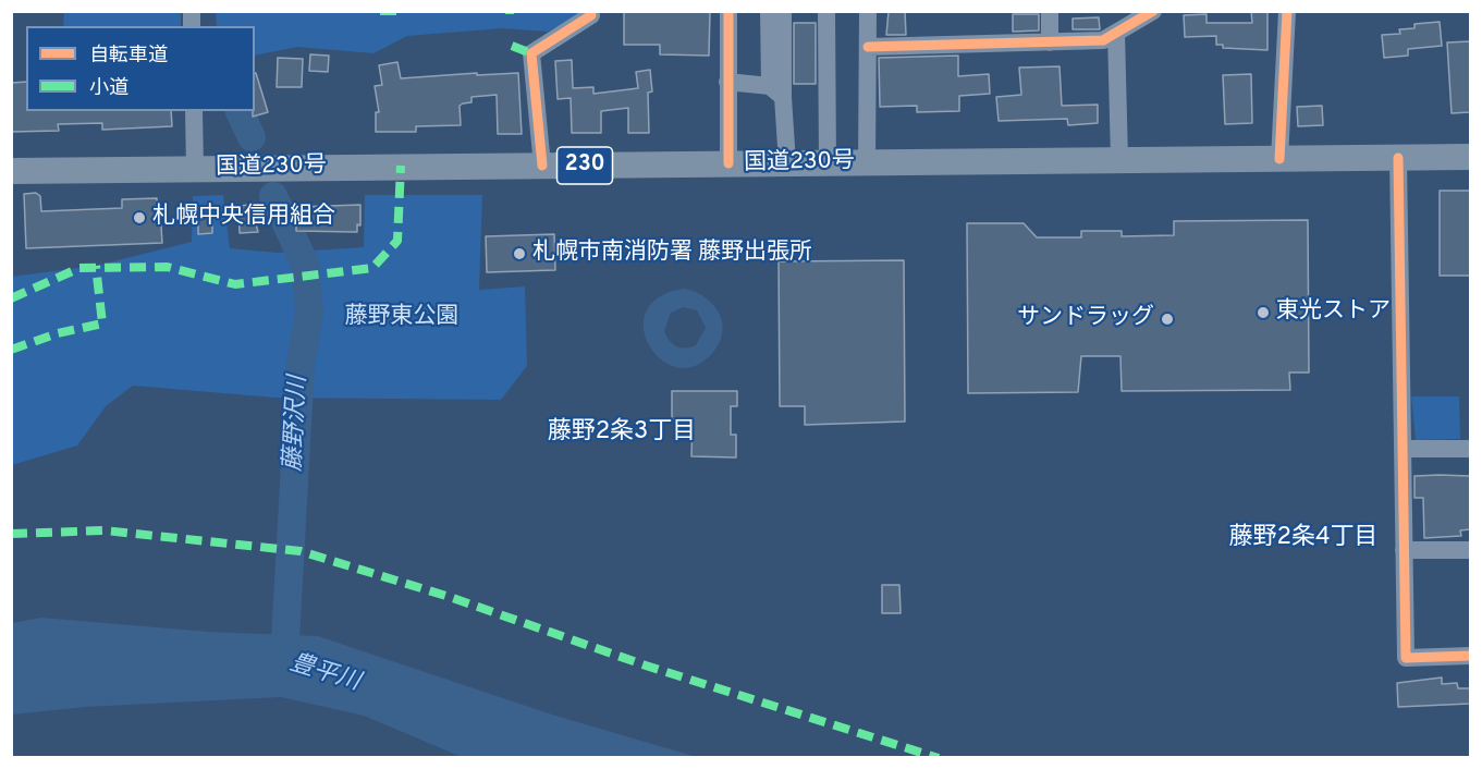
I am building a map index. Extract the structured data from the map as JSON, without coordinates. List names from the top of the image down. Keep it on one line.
{"streets":{"highway":["国道230号","230"]},"districts":["藤野2条3丁目","藤野2条4丁目"],"water":["藤野沢川","豊平川"],"parks":["藤野東公園"],"places":["札幌中央信用組合","札幌市南消防署 藤野出張所","東光ストア","サンドラッグ"],"legend":["自転車道","小道"]}
